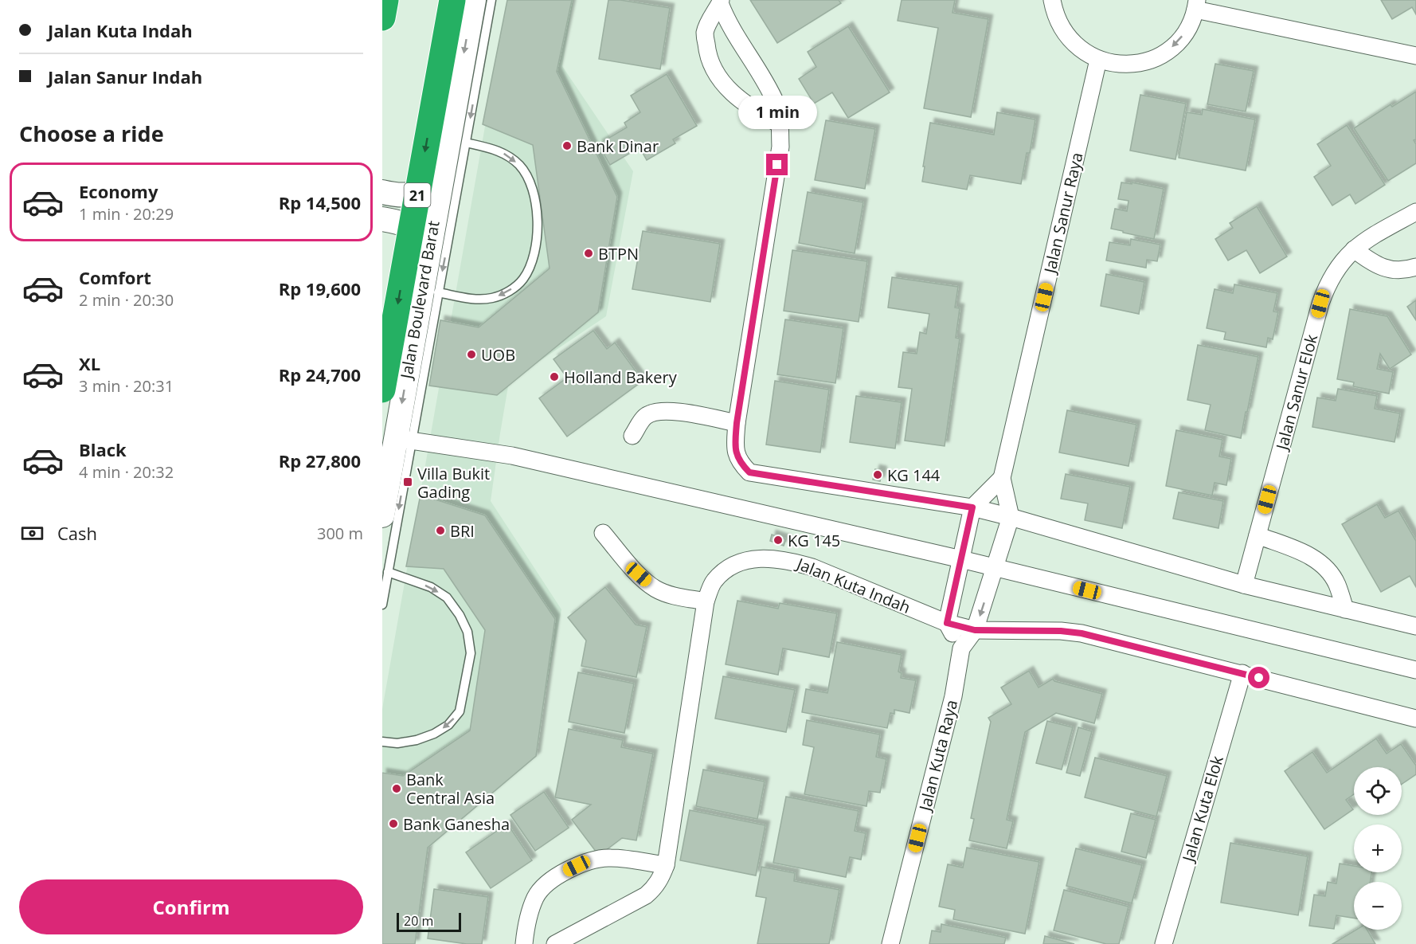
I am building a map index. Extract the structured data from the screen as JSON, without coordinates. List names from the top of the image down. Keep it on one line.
{"streets":{"highway":["21"],"main road":["Jalan Boulevard Barat"],"street":["Jalan Sanur Raya","Jalan Sanur Elok","Jalan Kuta Indah","Jalan Kuta Raya","Jalan Kuta Elok"]},"crossings":[["Jalan Sanur Raya","Jalan Kuta Raya"],["Jalan Kuta Indah","Jalan Kuta Raya"],["Jalan Kuta Indah","Jalan Kuta Elok"]],"one_way":["Jalan Boulevard Barat"],"places":{"other":["Bank Dinar","BTPN","UOB","Holland Bakery","KG 144","BRI","KG 145","Bank Central Asia","Bank Ganesha"],"transit":["Villa Bukit Gading"]},"scale_bar":"20 m","page":{"banner":["Jalan Kuta Indah","Jalan Sanur Indah"],"bubble":"1 min","heading":"Choose a ride","list":[{"name":"Economy","note":"1 min · 20:29","value":"Rp 14,500"},{"name":"Comfort","note":"2 min · 20:30","value":"Rp 19,600"},{"name":"XL","note":"3 min · 20:31","value":"Rp 24,700"},{"name":"Black","note":"4 min · 20:32","value":"Rp 27,800"}],"pay":["Cash","300 m"],"map_buttons":["+","−"],"buttons":"Confirm","scale":"20 m"}}
